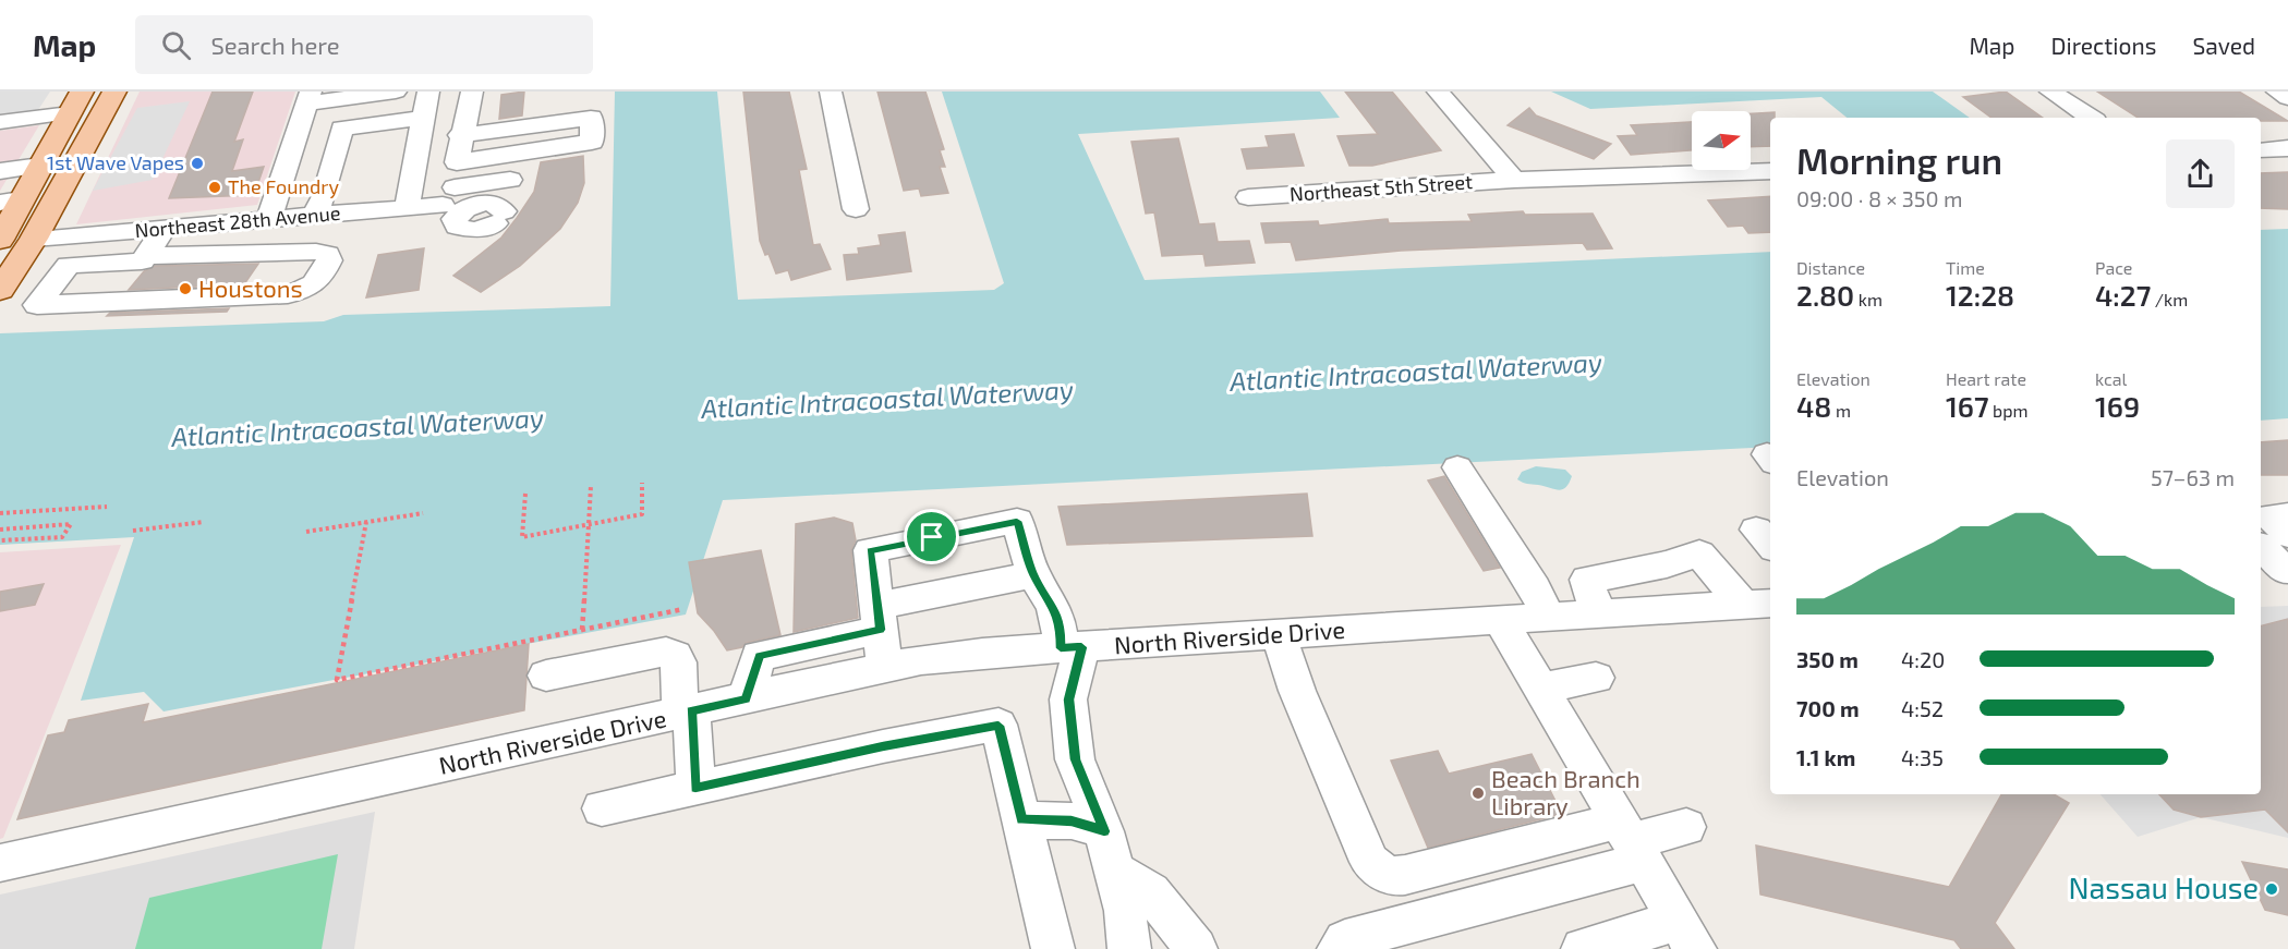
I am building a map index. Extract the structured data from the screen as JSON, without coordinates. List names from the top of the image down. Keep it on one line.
{"streets":{"street":["Northeast 5th Street","Northeast 28th Avenue","North Riverside Drive"]},"water":["Atlantic Intracoastal Waterway"],"places":["1st Wave Vapes","The Foundry","Houstons","Beach Branch Library","Nassau House"],"north":"right","page":{"header":"Map","search":"Search here","nav":["Map","Directions","Saved"],"heading":["Morning run","09:00 · 8 × 350 m"],"stats":[["Distance","2.80 km"],["Time","12:28"],["Pace","4:27 /km"],["Elevation","48 m"],["Heart rate","167 bpm"],["kcal","169"]],"chart":["Elevation","57–63 m"],"list":[{"name":"350 m","note":"4:20"},{"name":"700 m","note":"4:52"},{"name":"1.1 km","note":"4:35"}]}}
